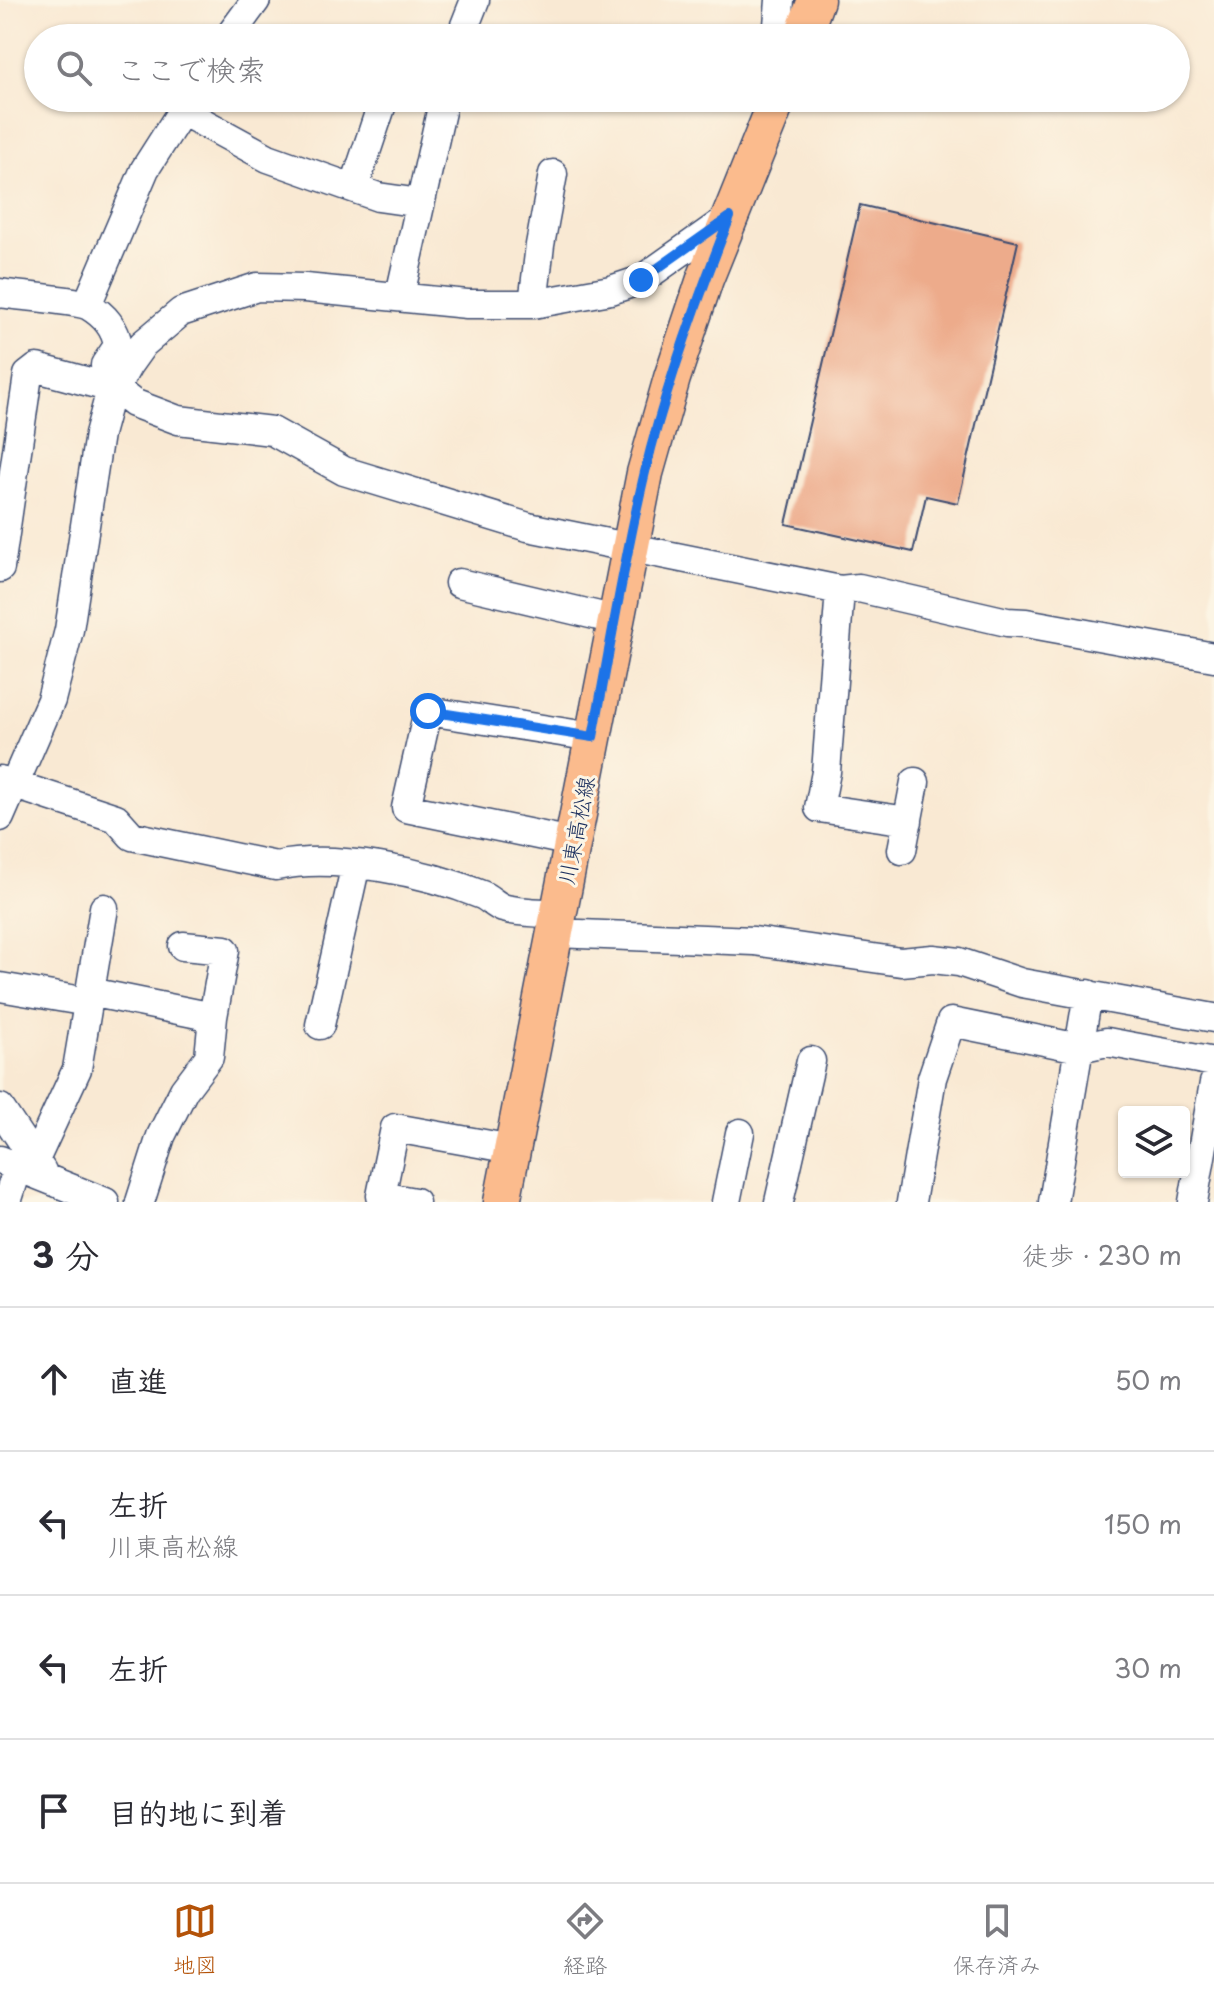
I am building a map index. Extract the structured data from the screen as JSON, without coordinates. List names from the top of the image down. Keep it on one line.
{"streets":{"main road":["川東高松線"]},"page":{"search":"ここで検索","heading":["3 分","徒歩 · 230 m"],"list":[["直進","50 m"],["左折","川東高松線","150 m"],["左折","30 m"],"目的地に到着"],"nav":["地図","経路","保存済み"]}}
